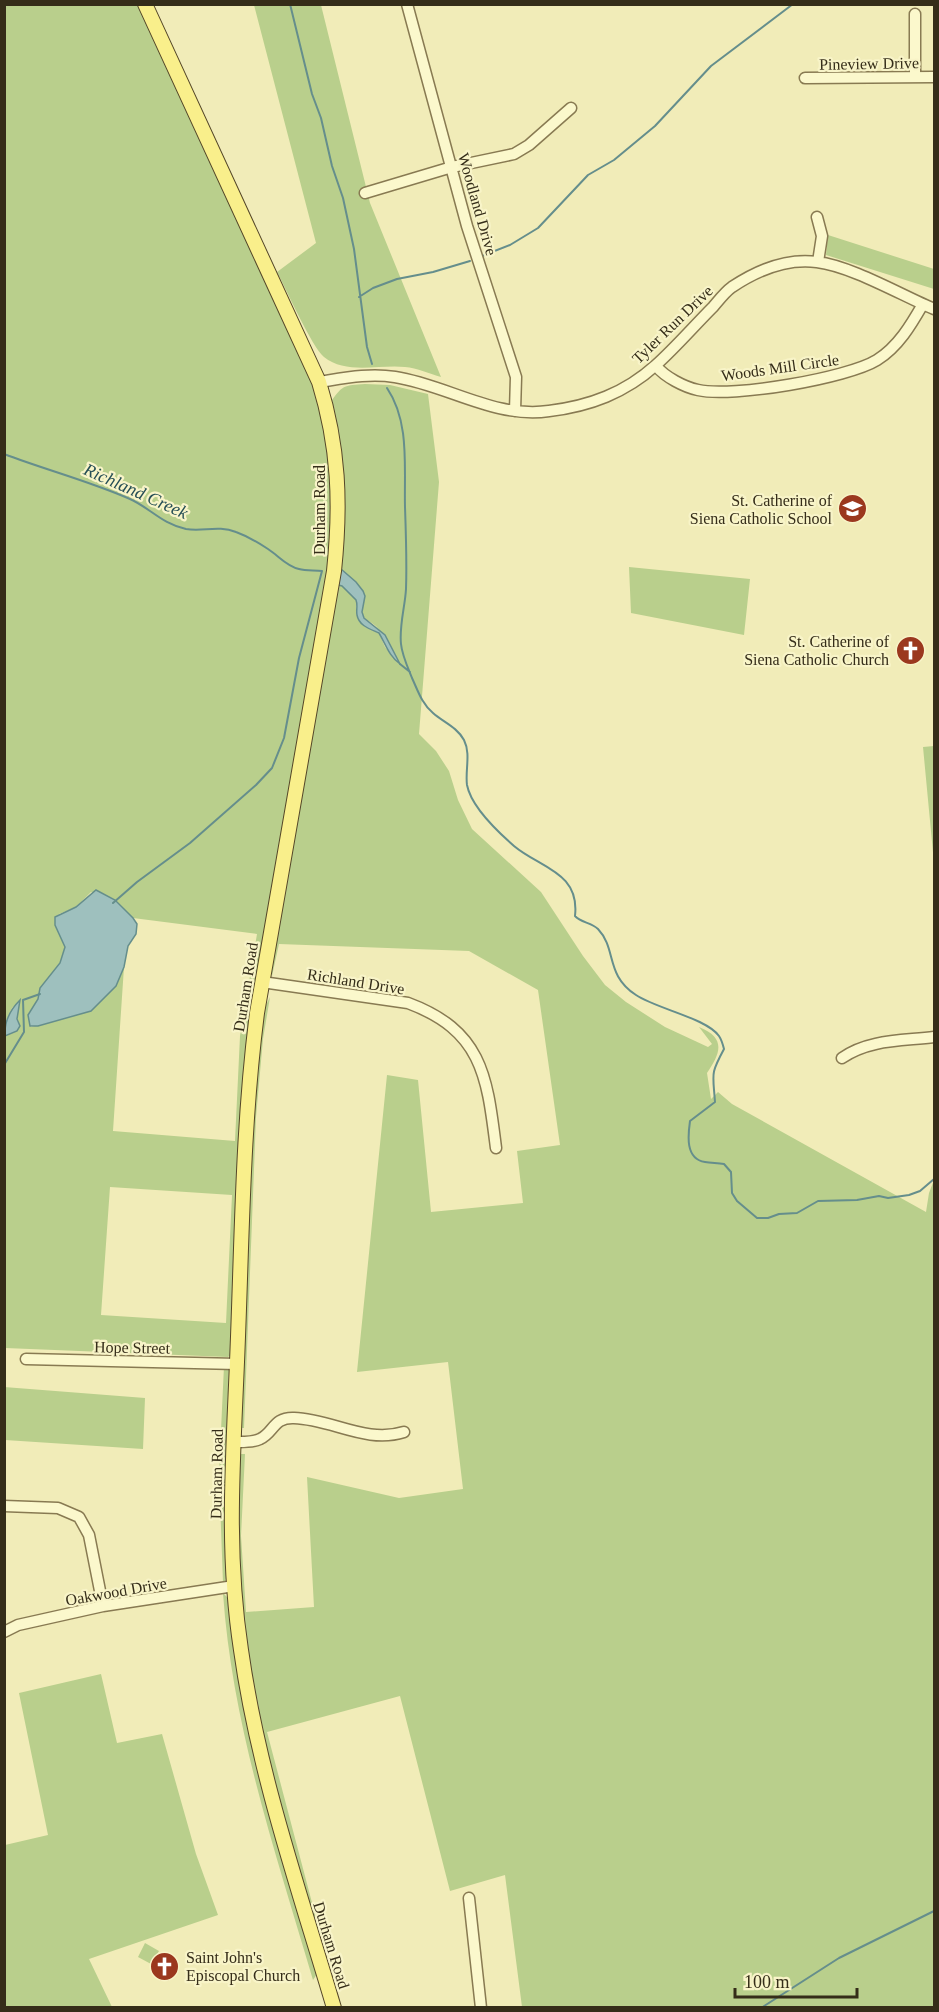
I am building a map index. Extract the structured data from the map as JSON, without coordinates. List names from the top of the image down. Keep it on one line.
{"streets":{"main road":["Durham Road"],"street":["Pineview Drive","Woodland Drive","Tyler Run Drive","Woods Mill Circle","Richland Drive","Hope Street","Oakwood Drive"]},"crossings":[["Woodland Drive","Tyler Run Drive"],["Tyler Run Drive","Woods Mill Circle"],["Tyler Run Drive","Durham Road"],["Durham Road","Richland Drive"],["Durham Road","Hope Street"],["Durham Road","Oakwood Drive"]],"water":["Richland Creek"],"places":{"school or university":["St. Catherine of Siena Catholic School"],"church":["St. Catherine of Siena Catholic Church","Saint John's Episcopal Church"]},"scale_bar":"100 m"}
